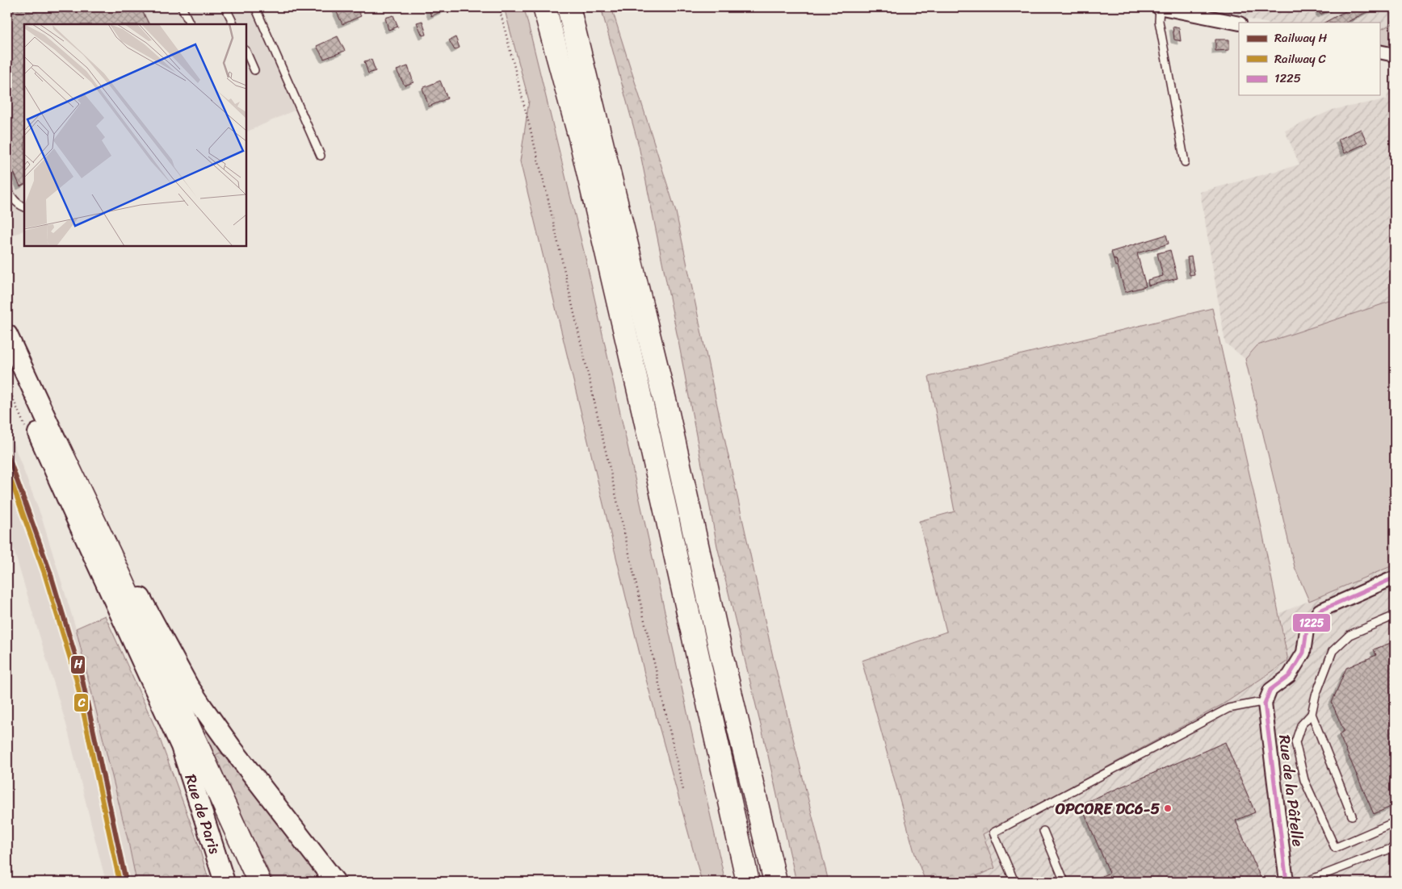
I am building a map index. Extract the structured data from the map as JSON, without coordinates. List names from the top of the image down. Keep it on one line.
{"streets":{"main road":["Rue de Paris"],"street":["Rue de la Pâtelle"]},"places":["OPCORE DC6-5"],"lines":["rail line H","rail line C","transit line 1225"],"legend":["Railway H","Railway C","1225"]}
